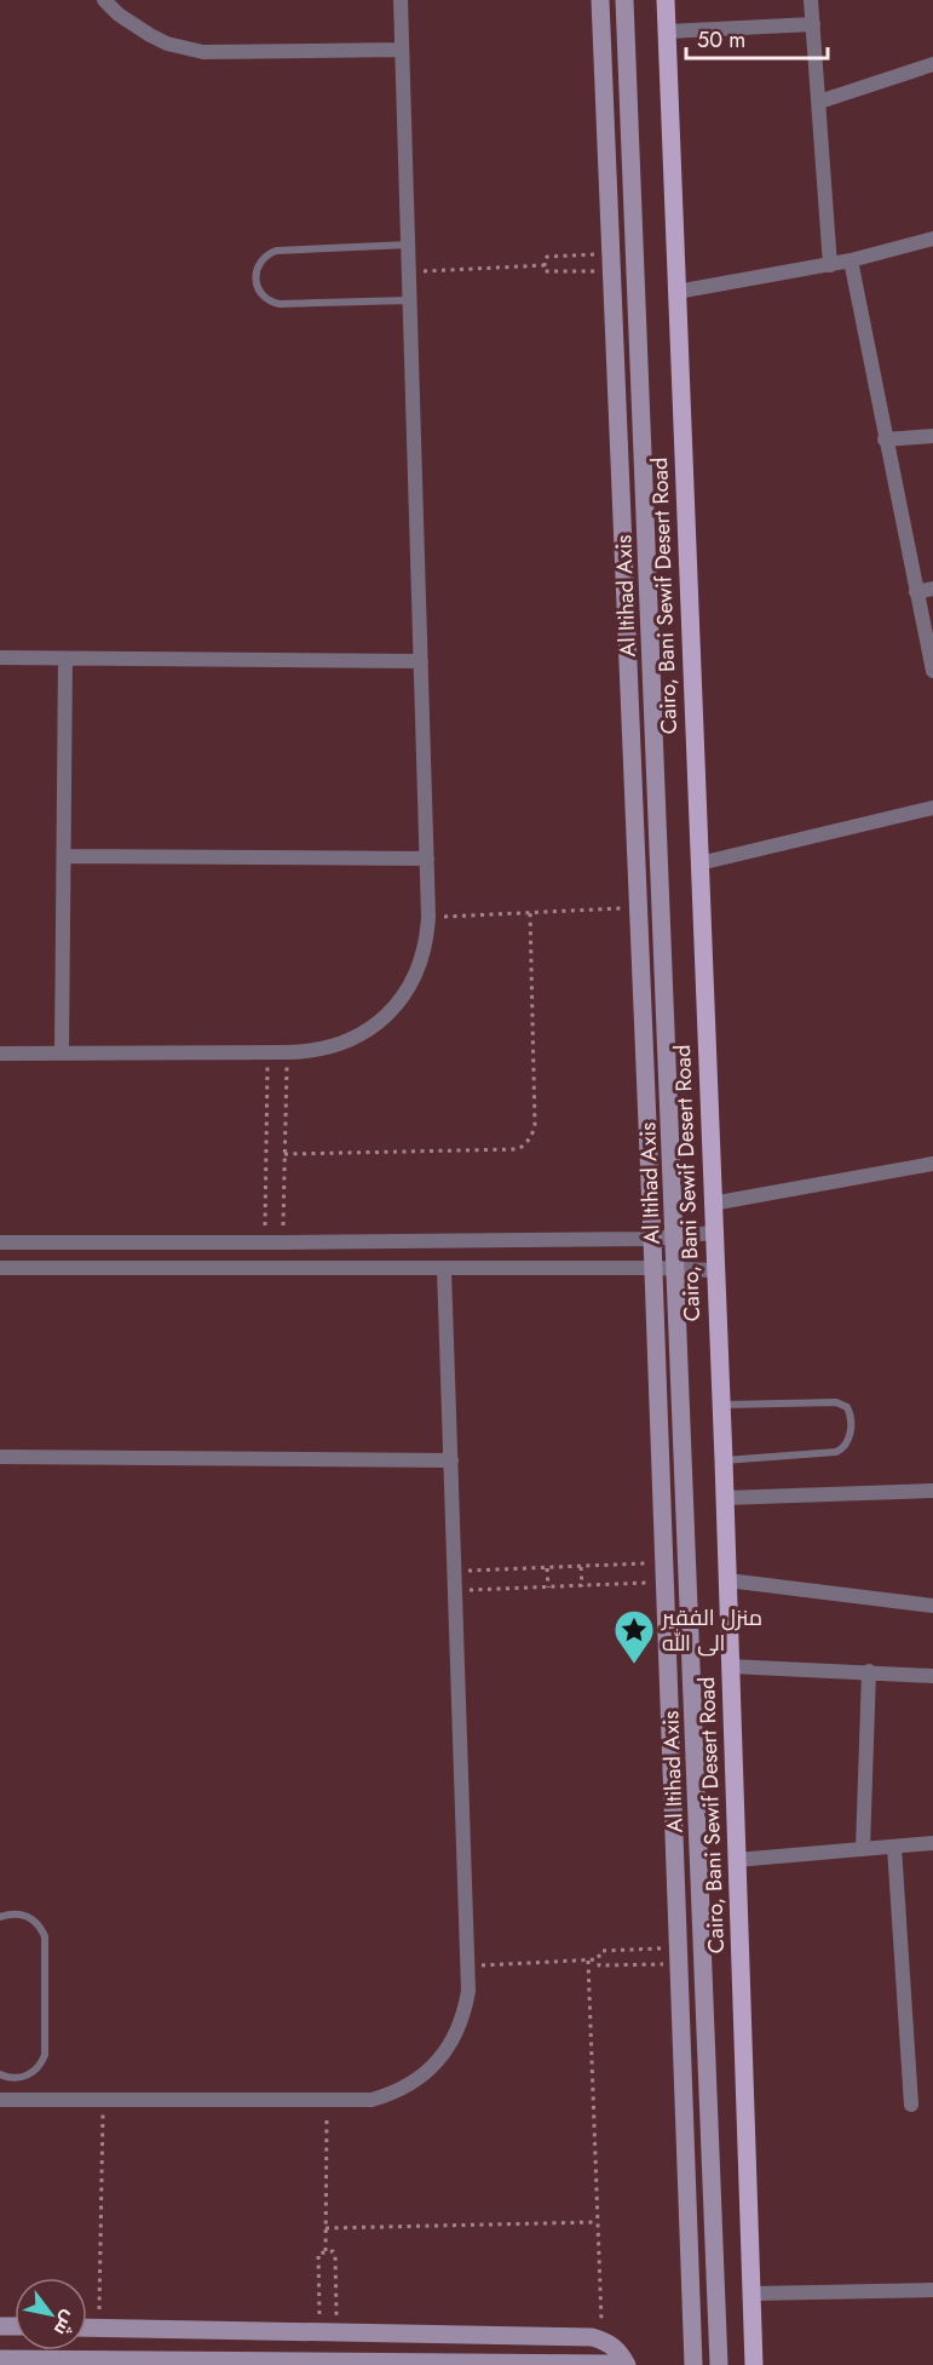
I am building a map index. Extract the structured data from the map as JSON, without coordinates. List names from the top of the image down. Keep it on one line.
{"streets":{"main road":["Cairo, Bani Sewif Desert Road"],"street":["Al Itihad Axis"]},"places":{"place":["منزل الفقير الى الله"]},"scale_bar":"50 m","north":"bottom right"}
